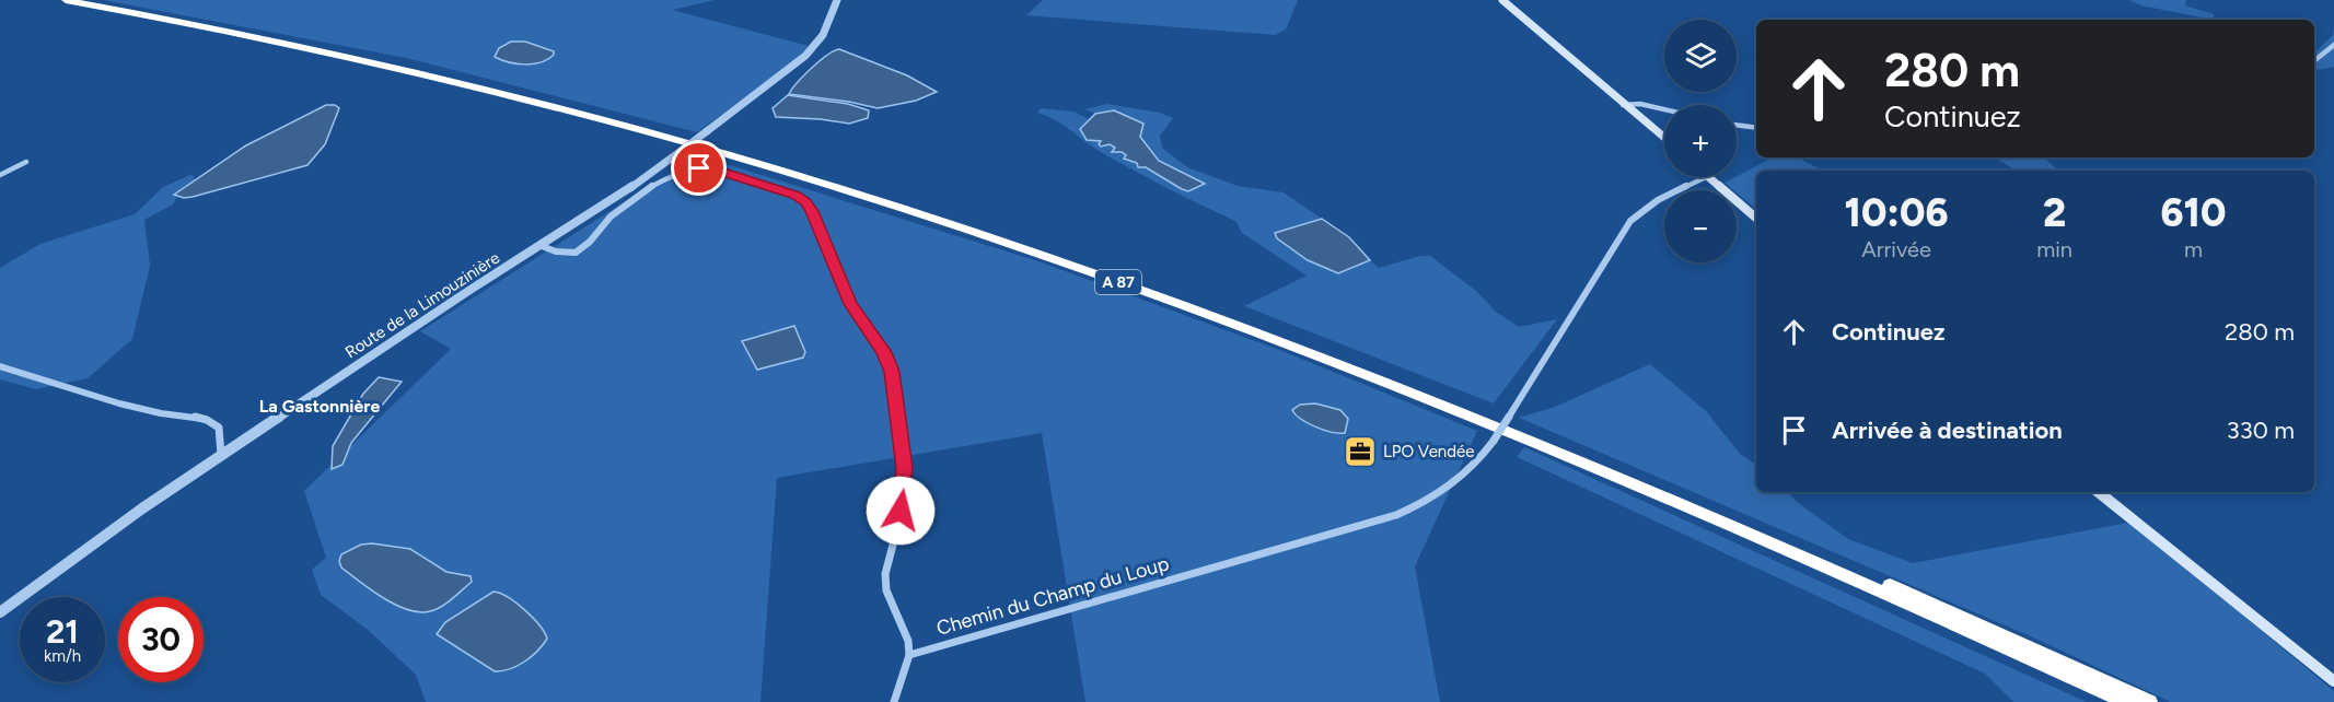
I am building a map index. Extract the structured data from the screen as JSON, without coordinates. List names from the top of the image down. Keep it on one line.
{"streets":{"highway":["A 87"],"street":["Route de la Limouzinière","Chemin du Champ du Loup"]},"districts":["La Gastonnière"],"places":{"office":["LPO Vendée"]},"page":{"map_buttons":["+","−"],"turn":["280 m","Continuez"],"eta":["10:06","Arrivée","2","min","610","m"],"list":[{"name":"Continuez","value":"280 m"},{"name":"Arrivée à destination","value":"330 m"}],"speed":"21 km/h","limit":"30"}}
